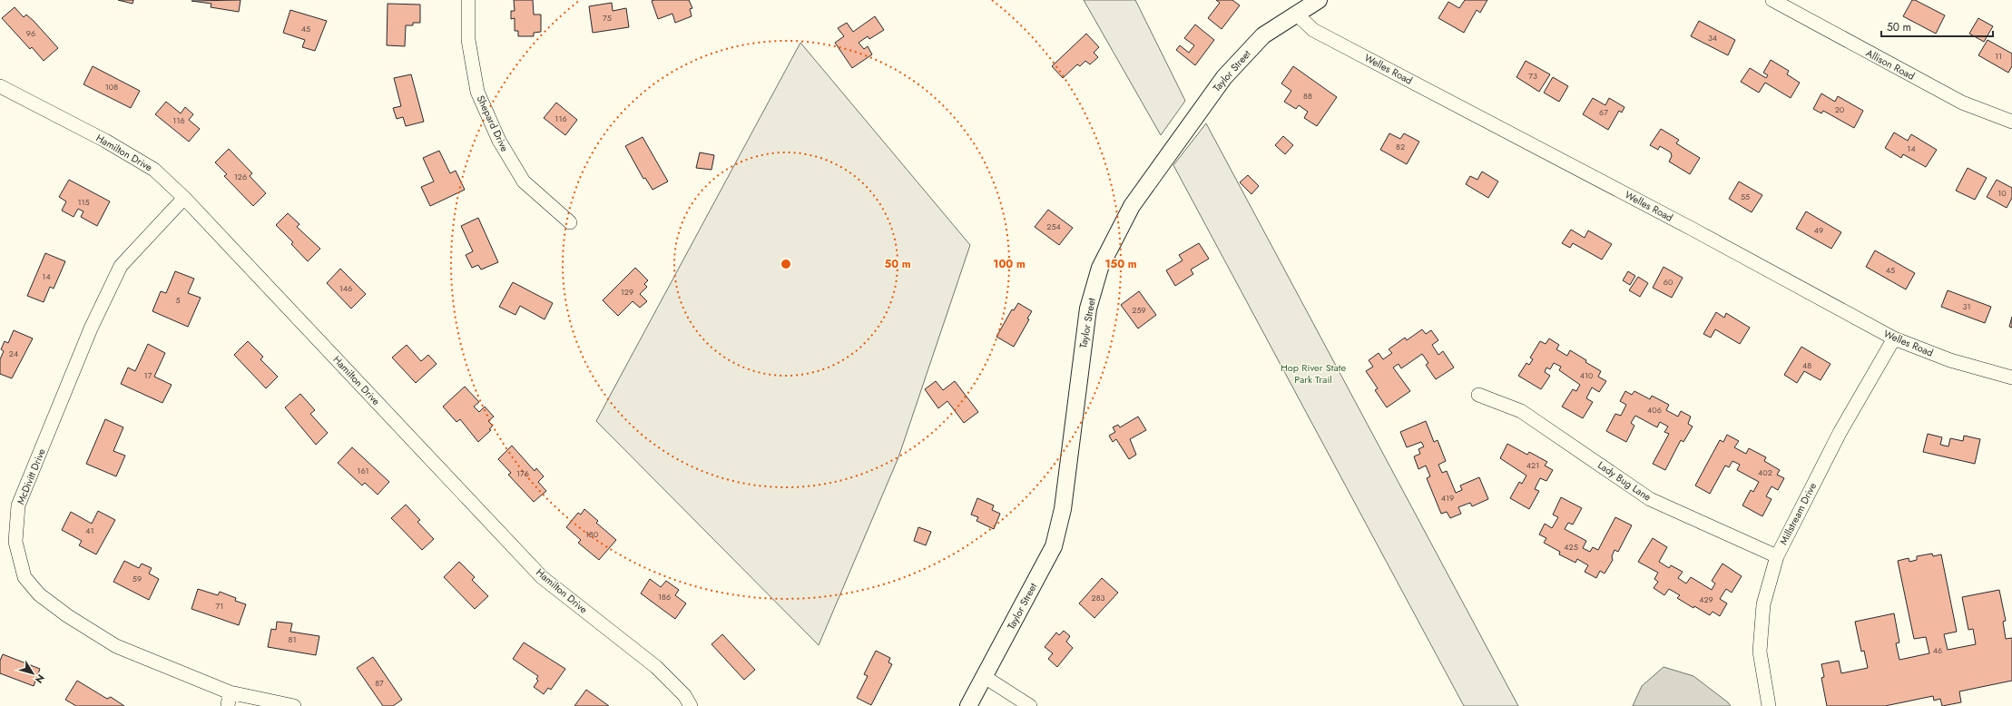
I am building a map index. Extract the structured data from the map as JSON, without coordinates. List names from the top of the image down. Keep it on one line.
{"streets":{"street":["Allison Road","Welles Road","Taylor Street","Shepard Drive","Hamilton Drive","McDivitt Drive","Lady Bug Lane","Millstream Drive"]},"crossings":[["Welles Road","Taylor Street"],["Welles Road","Millstream Drive"],["Hamilton Drive","McDivitt Drive"],["Lady Bug Lane","Millstream Drive"]],"parks":["Hop River State Park Trail"],"house_numbers":["75","45","96","34","11","73","108","88","20","67","116","116","82","14","126","10","55","115","254","49","45","14","60","146","129","5","31","259","24","48","17","410","406","421","161","402","176","419","41","180","425","59","186","283","429","71","81","46","87"],"scale_bar":"50 m","north":"bottom right","rings":["50 m","100 m","150 m"]}
